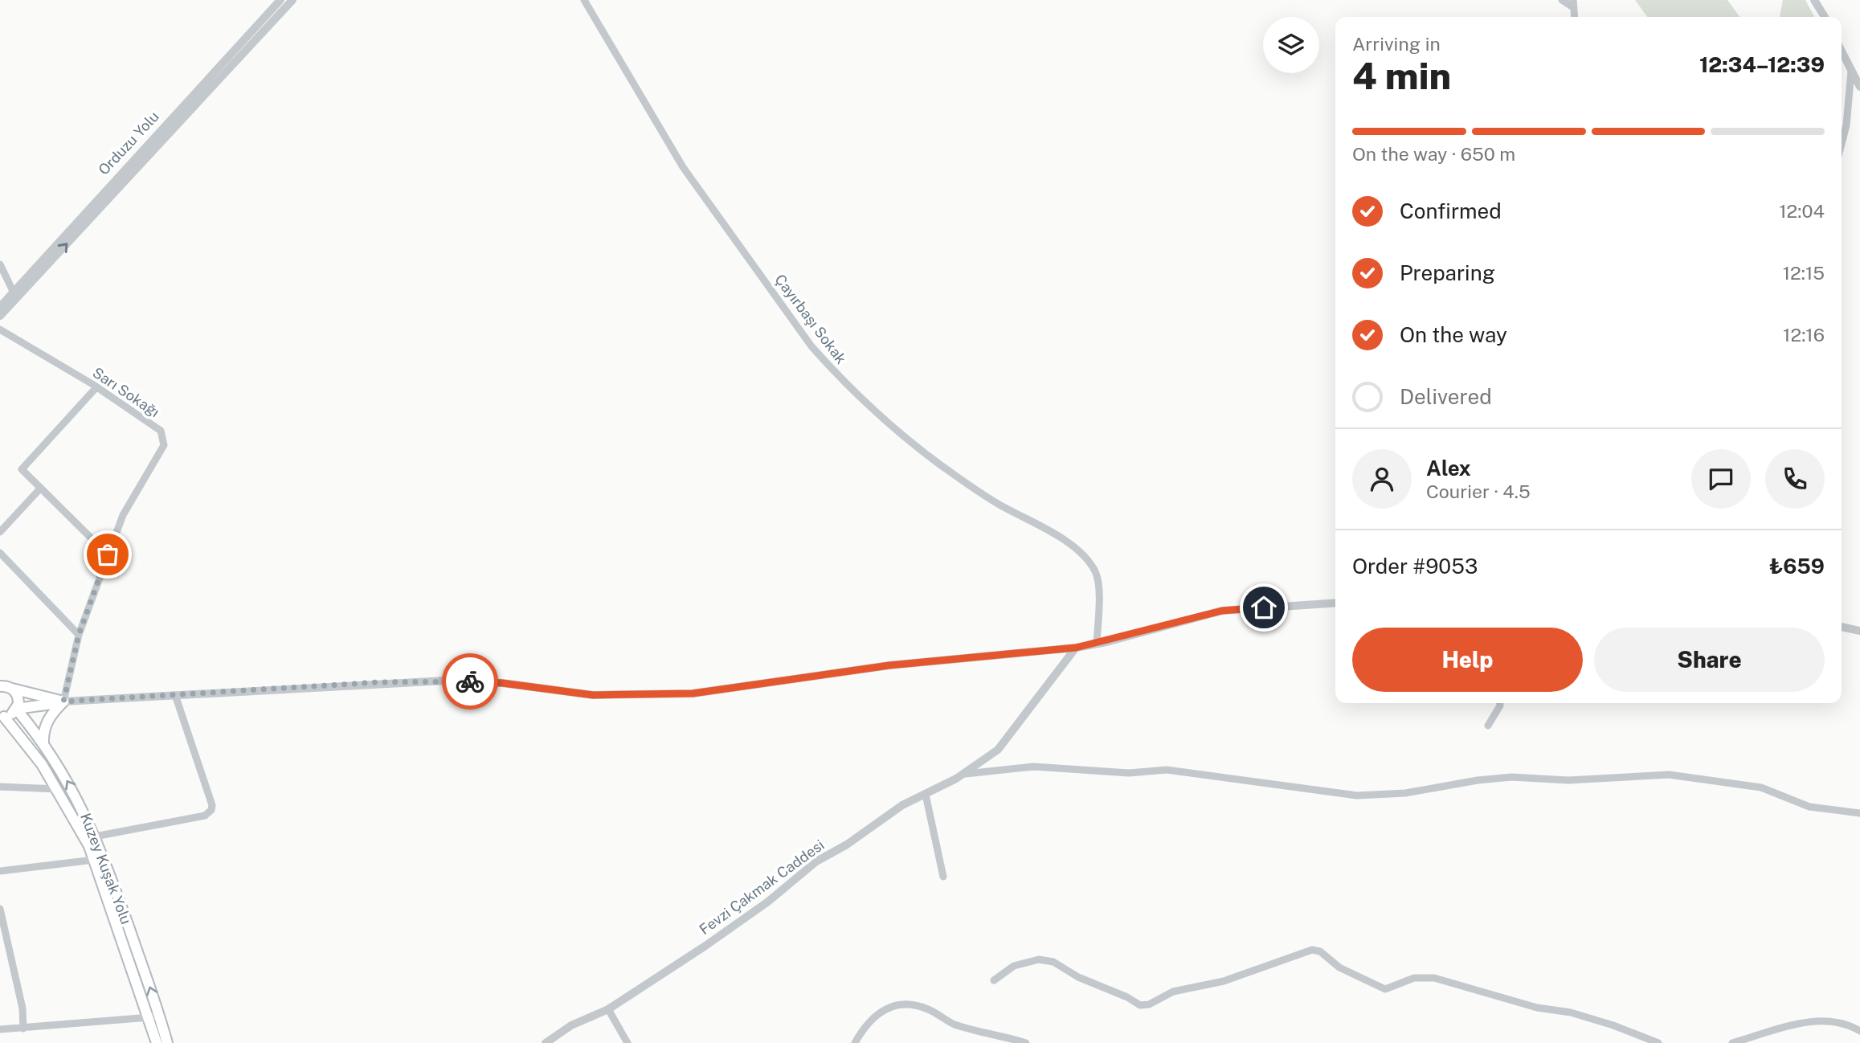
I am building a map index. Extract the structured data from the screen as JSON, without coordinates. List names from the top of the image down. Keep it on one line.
{"streets":{"main road":["Kuzey Kuşak Yolu"],"street":["Orduzu Yolu","Çayırbaşı Sokak","Sarı Sokağı","Fevzi Çakmak Caddesi"]},"page":{"heading":["4 min","Arriving in","12:34–12:39"],"panel":["Alex","Courier · 4.5","Order #9053","₺659"],"bar":"On the way · 650 m","list":[["Confirmed","12:04"],["Preparing","12:15"],["On the way","12:16"],"Delivered"],"buttons":["Help","Share"]}}
